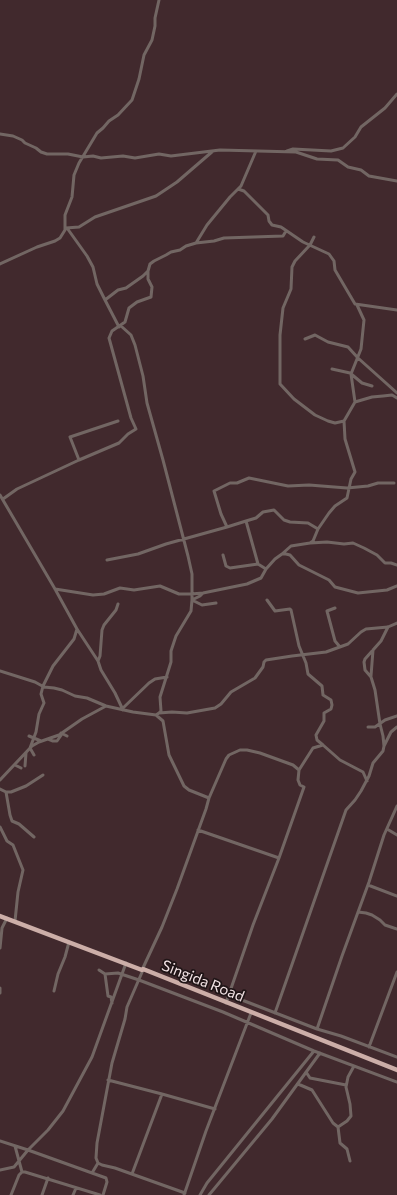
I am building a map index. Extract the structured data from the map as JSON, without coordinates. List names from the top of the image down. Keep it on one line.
{"streets":{"highway":["Singida Road"]}}
